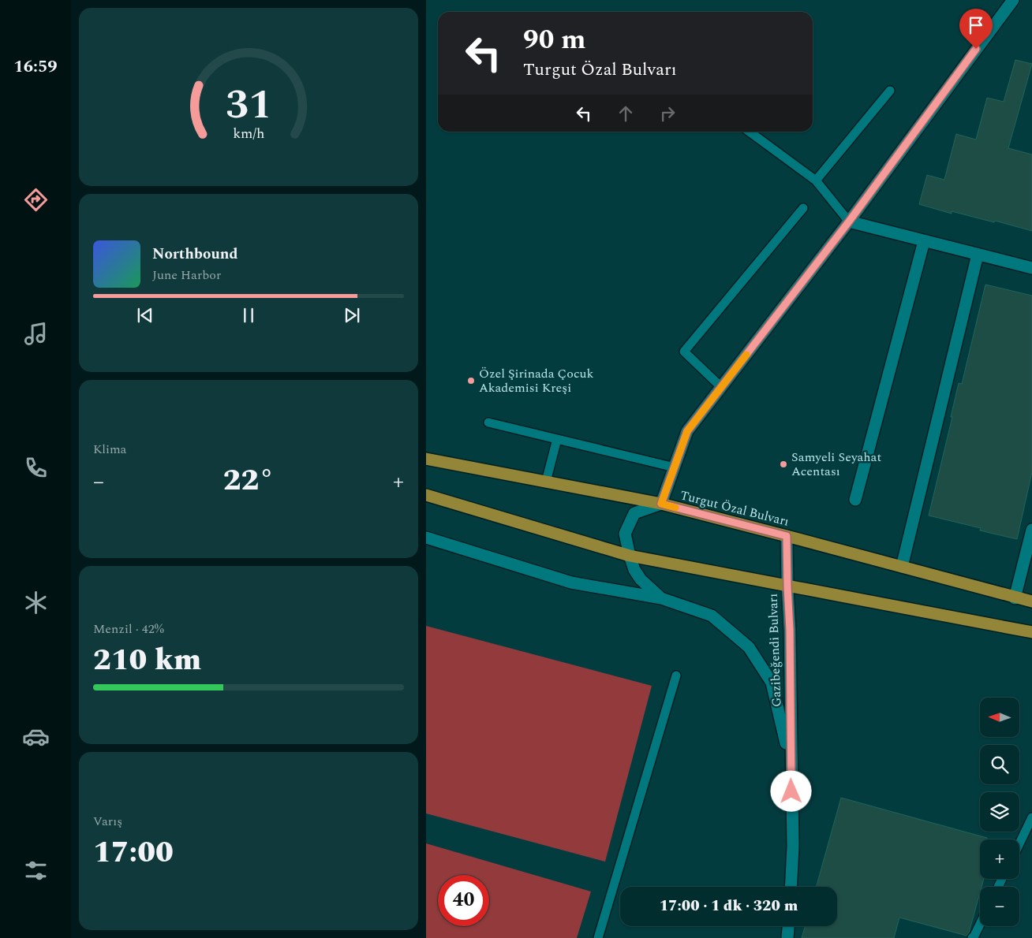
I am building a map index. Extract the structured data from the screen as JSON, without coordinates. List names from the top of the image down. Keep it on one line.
{"streets":{"highway":["Turgut Özal Bulvarı"],"street":["Gazibeğendi Bulvarı"]},"crossings":[["Turgut Özal Bulvarı","Gazibeğendi Bulvarı"]],"places":["Özel Şirinada Çocuk Akademisi Kreşi","Samyeli Seyahat Acentası"],"north":"left","page":{"tabs":"16:59","turn":["90 m","Turgut Özal Bulvarı"],"song":["Northbound","June Harbor"],"tile":["Klima",["Menzil · 42%","210 km"],["Varış","17:00"]],"heat":["−","22°","+"],"map_buttons":["+","−"],"limit":"40","trip":"17:00 · 1 dk · 320 m","gauge":["31","km/h"]}}
